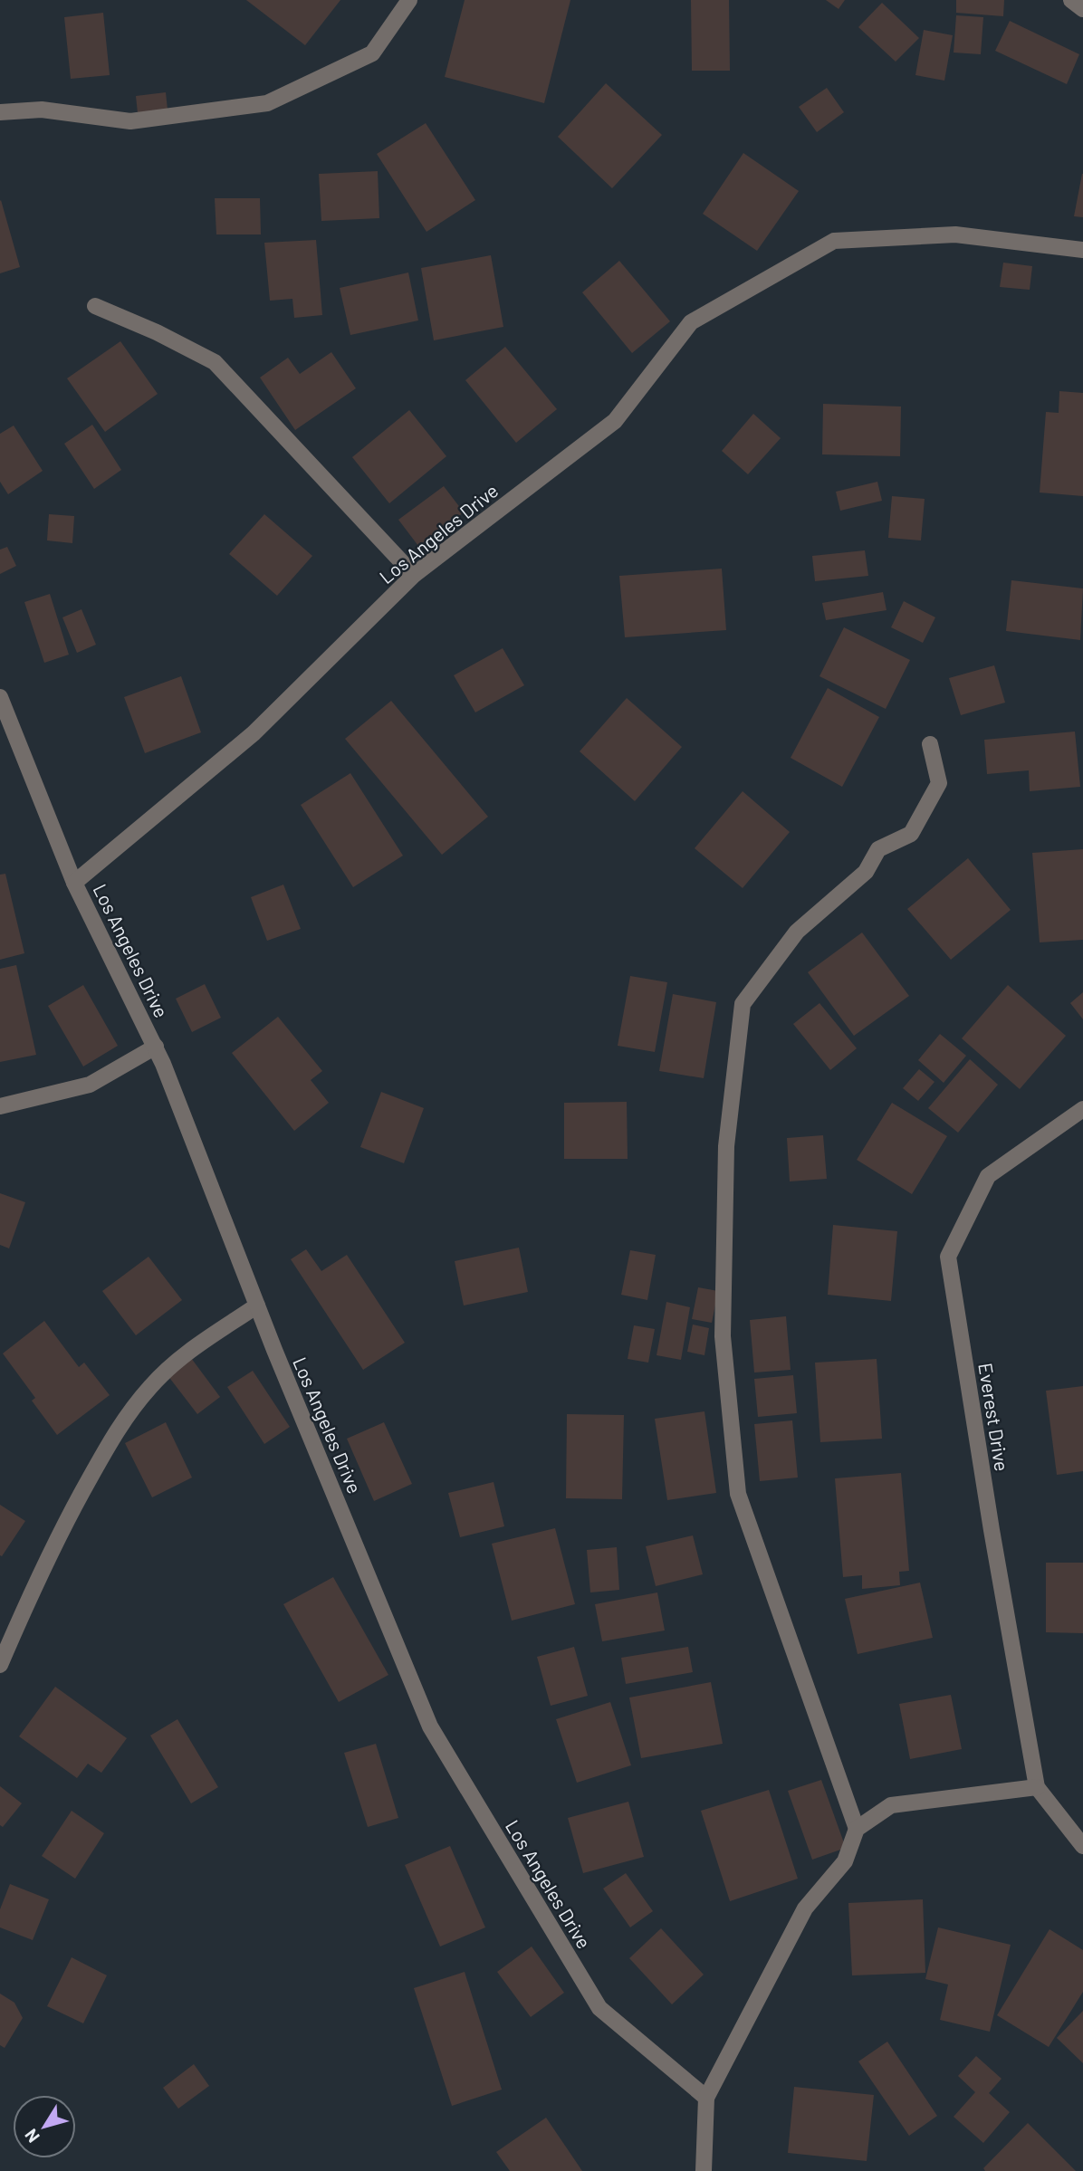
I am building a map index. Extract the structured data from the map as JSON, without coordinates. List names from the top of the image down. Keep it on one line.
{"streets":{"street":["Los Angeles Drive","Everest Drive"]},"north":"bottom left"}
